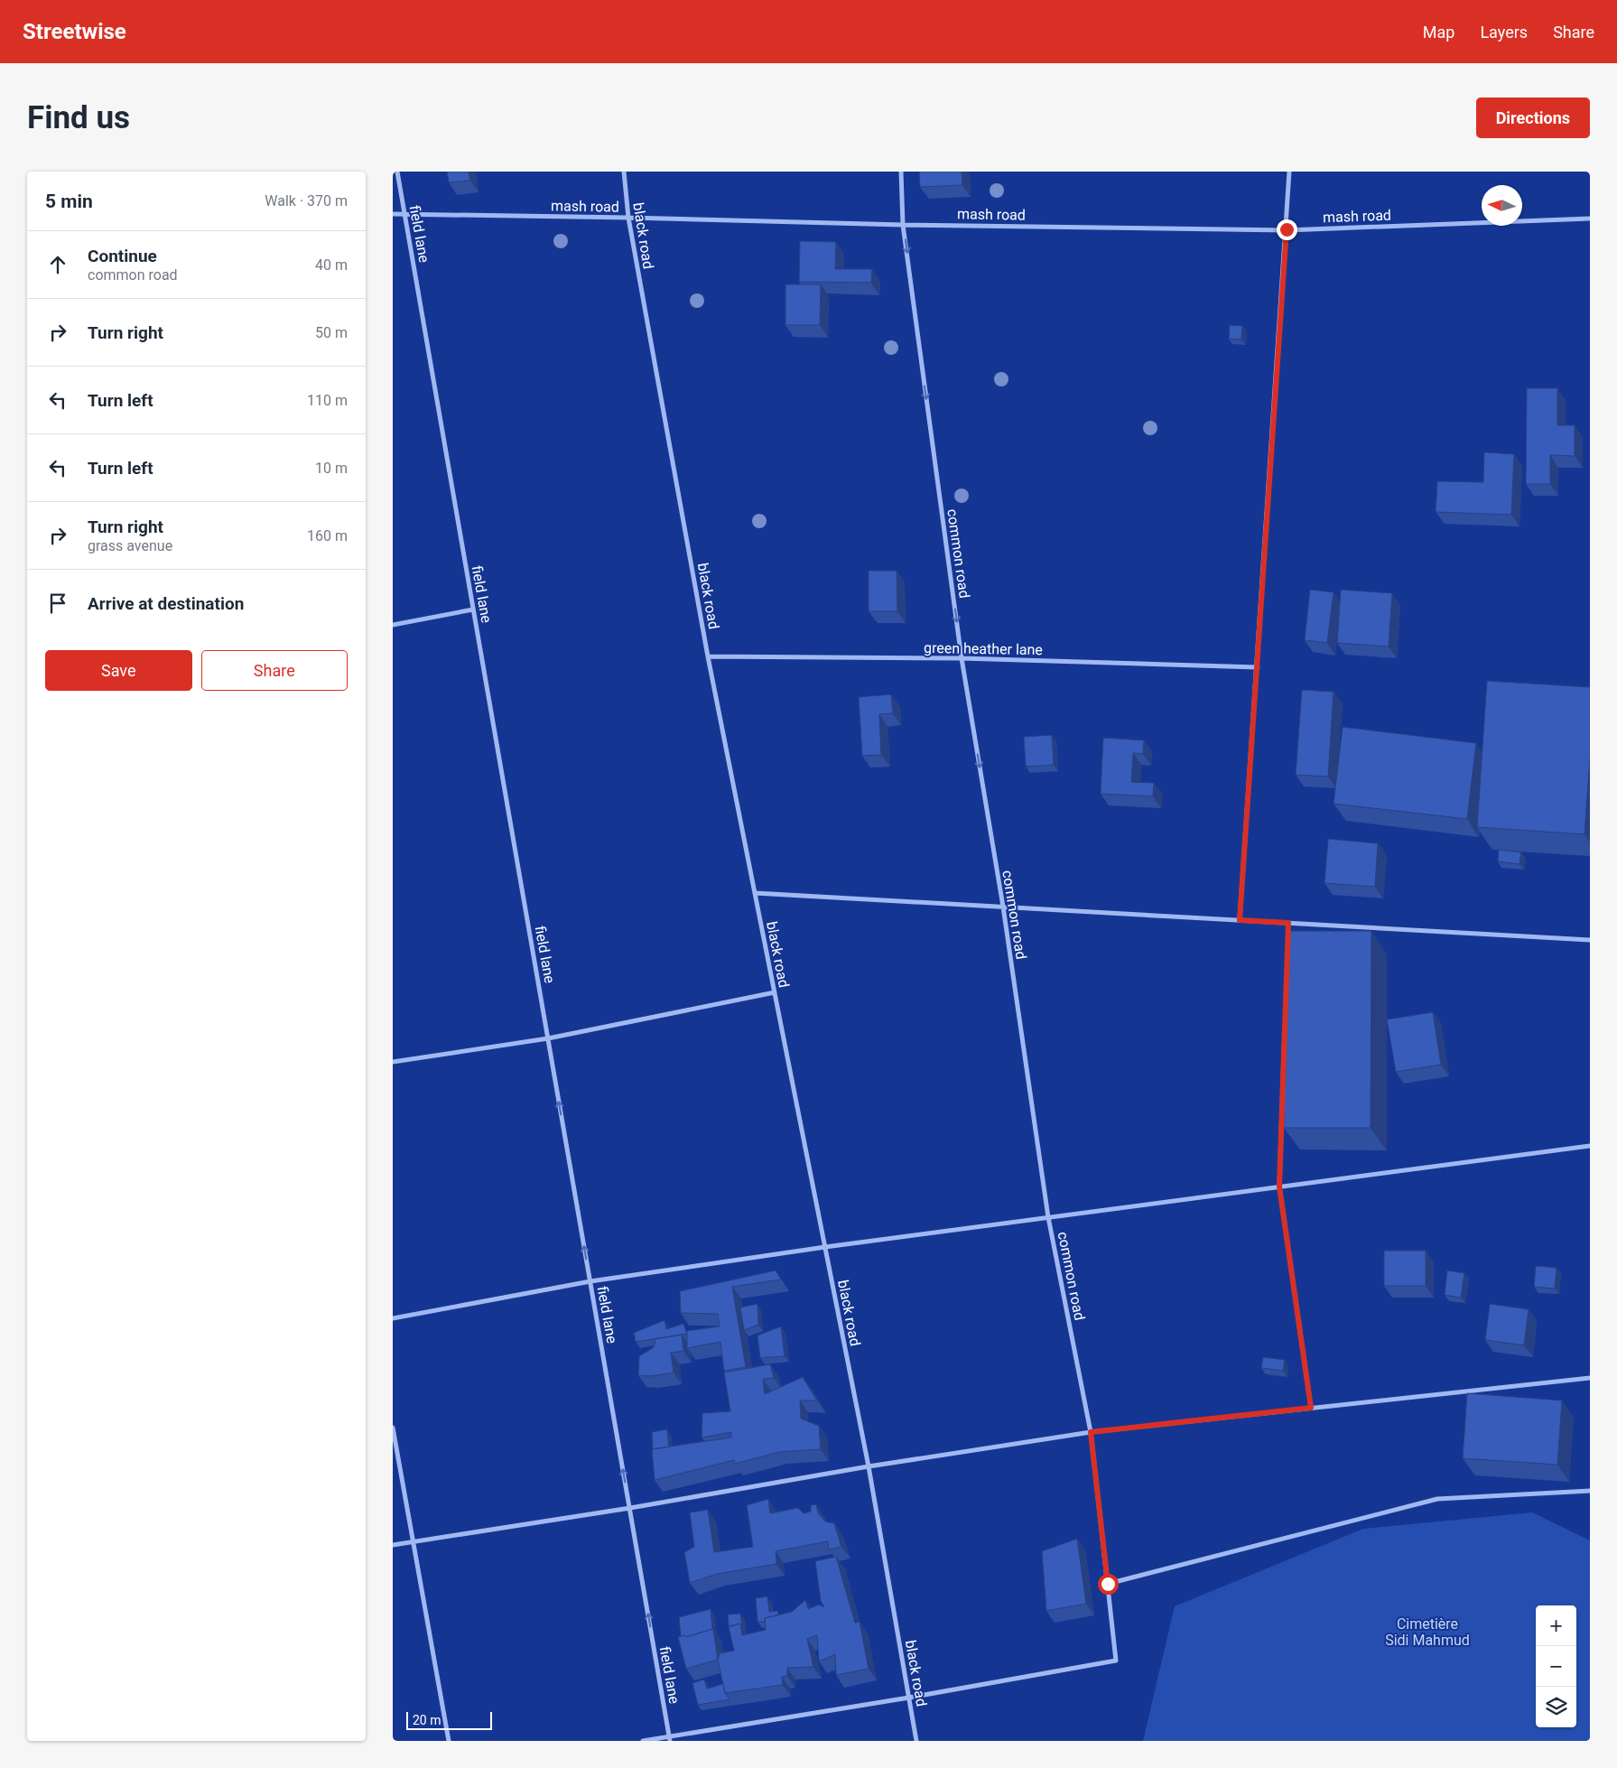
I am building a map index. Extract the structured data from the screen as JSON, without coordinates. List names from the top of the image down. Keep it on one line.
{"streets":{"street":["mash road","field lane","black road","common road","green heather lane"]},"crossings":[["mash road","field lane"],["mash road","black road"],["mash road","common road"],["black road","common road"],["black road","green heather lane"],["common road","green heather lane"]],"one_way":["field lane","common road"],"parks":["Cimetière Sidi Mahmud"],"scale_bar":"20 m","north":"left","page":{"header":"Streetwise","nav":["Map","Layers","Share"],"buttons":["Directions",["Save","Share"]],"title":"Find us","heading":["5 min","Walk · 370 m"],"list":[["Continue","common road","40 m"],["Turn right","50 m"],["Turn left","110 m"],["Turn left","10 m"],["Turn right","grass avenue","160 m"],"Arrive at destination"],"map_buttons":["+","−"],"scale":"20 m"}}
